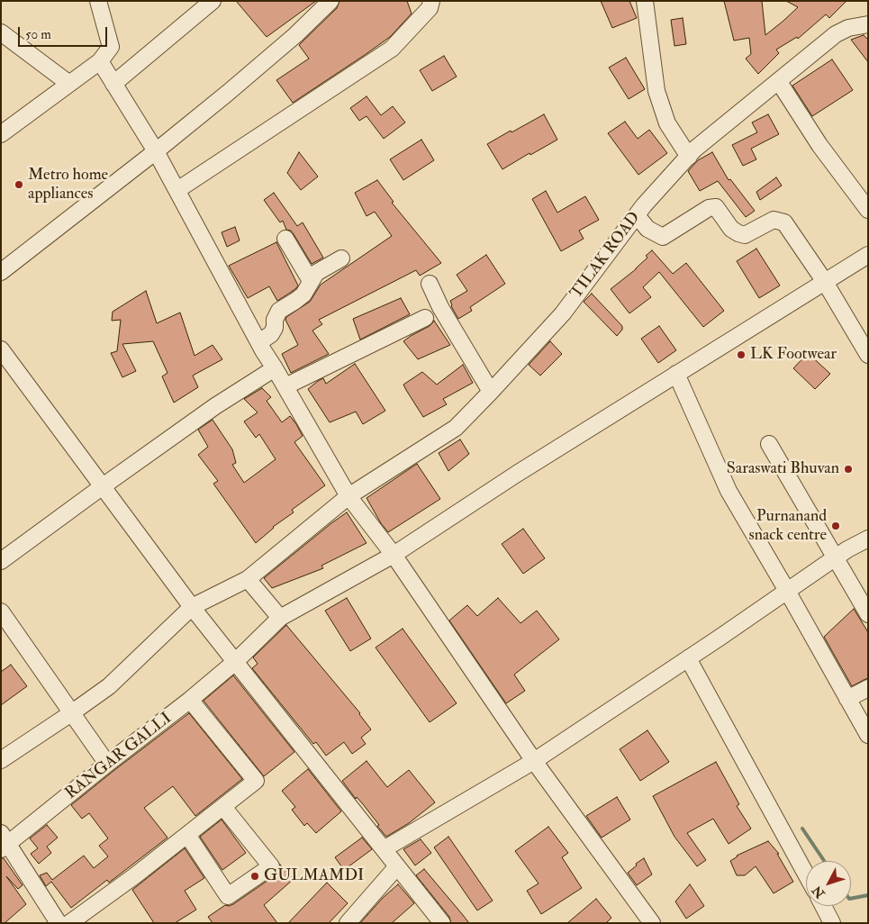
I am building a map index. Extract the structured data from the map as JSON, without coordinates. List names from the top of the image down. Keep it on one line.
{"streets":{"street":["TILAK ROAD","RANGAR GALLI"]},"places":["Metro home appliances","LK Footwear","Saraswati Bhuvan","Purnanand snack centre","GULMAMDI"],"scale_bar":"50 m","north":"bottom left"}
